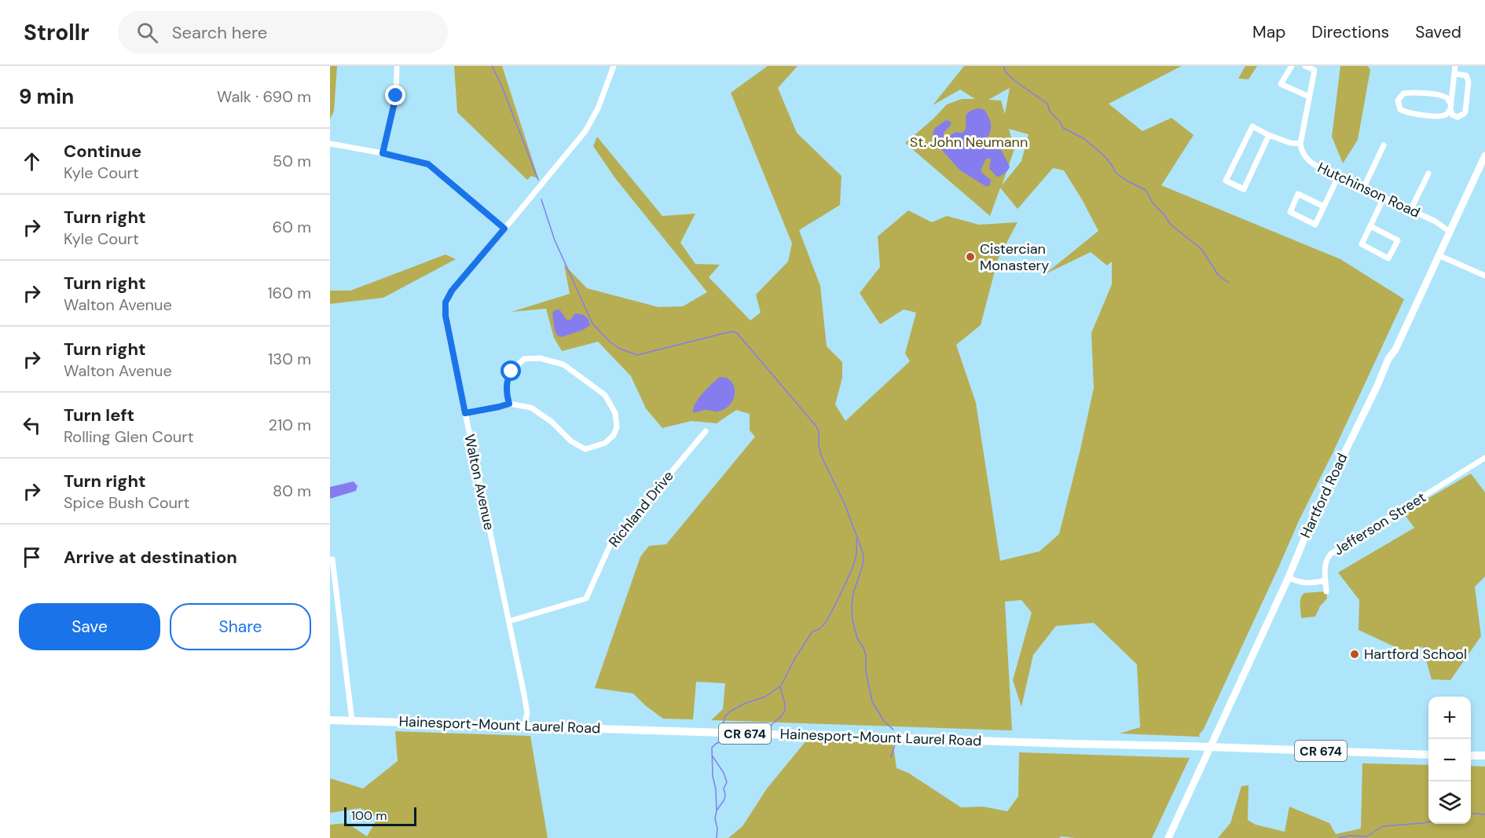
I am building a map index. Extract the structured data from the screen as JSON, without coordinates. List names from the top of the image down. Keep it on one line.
{"streets":{"main road":["Hainesport-Mount Laurel Road","CR 674"],"street":["Hutchinson Road","Walton Avenue","Hartford Road","Richland Drive","Jefferson Street"]},"crossings":[["Hutchinson Road","Hartford Road"],["Walton Avenue","Richland Drive"],["Walton Avenue","Hainesport-Mount Laurel Road"],["Hartford Road","Hainesport-Mount Laurel Road"]],"parks":["St. John Neumann"],"places":["Cistercian Monastery","Hartford School"],"scale_bar":"100 m","page":{"header":"Strollr","search":"Search here","nav":["Map","Directions","Saved"],"heading":["9 min","Walk · 690 m"],"list":[["Continue","Kyle Court","50 m"],["Turn right","Kyle Court","60 m"],["Turn right","Walton Avenue","160 m"],["Turn right","Walton Avenue","130 m"],["Turn left","Rolling Glen Court","210 m"],["Turn right","Spice Bush Court","80 m"],"Arrive at destination"],"buttons":["Save","Share"],"map_buttons":["+","−"],"scale":"100 m"}}
